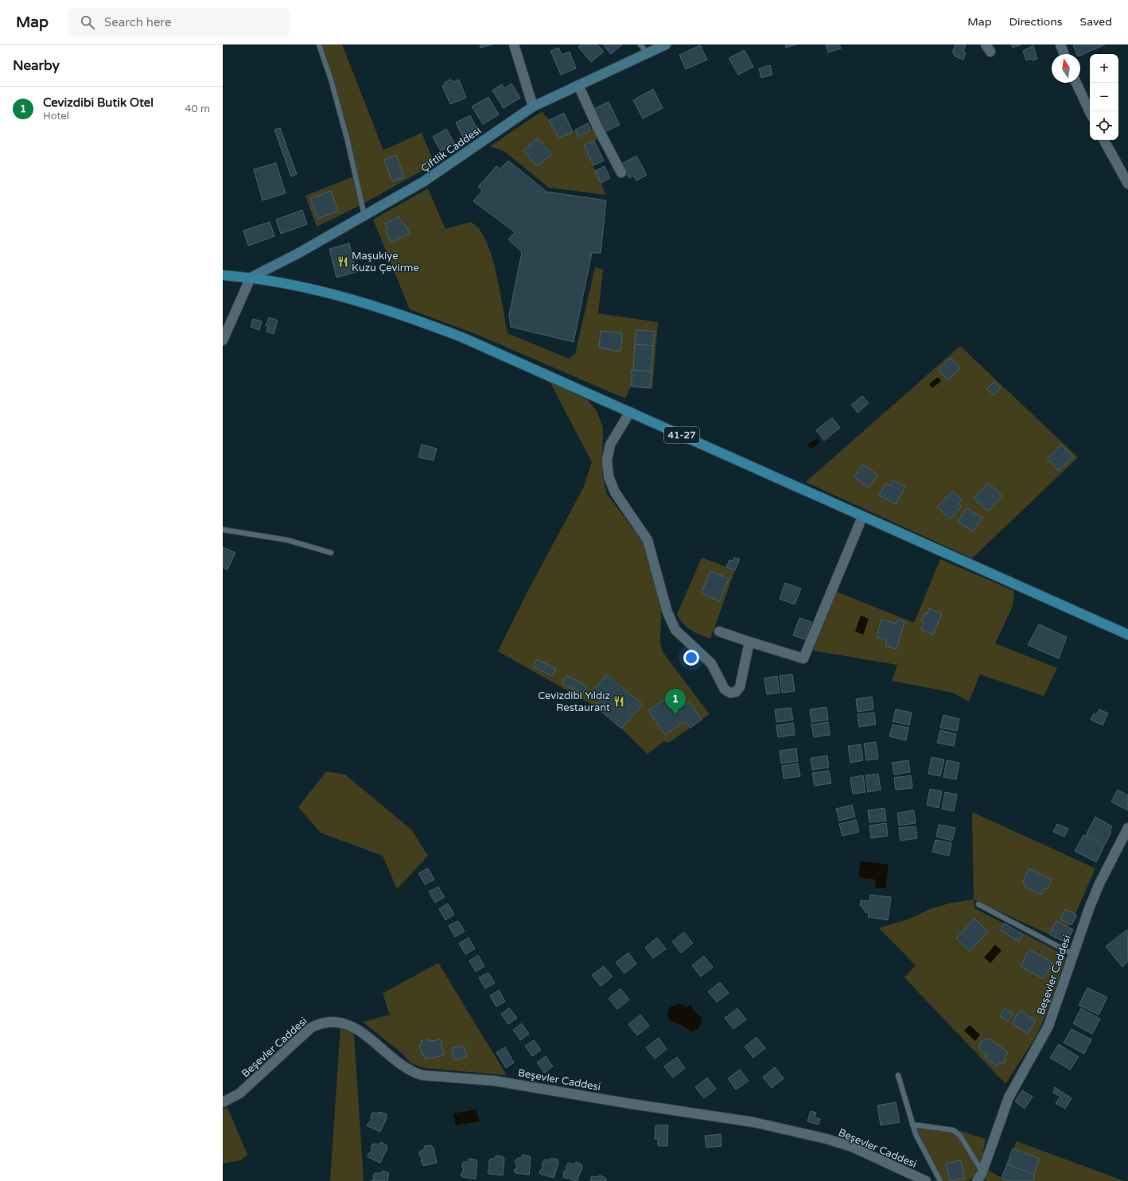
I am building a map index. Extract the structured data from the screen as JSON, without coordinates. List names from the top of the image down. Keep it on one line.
{"streets":{"main road":["41-27"],"street":["Çiftlik Caddesi","Beşevler Caddesi"]},"crossings":[["Çiftlik Caddesi","41-27"]],"places":{"restaurant":["Maşukiye Kuzu Çevirme","Cevizdibi Yıldız Restaurant"]},"north":"top","page":{"header":"Map","search":"Search here","nav":["Map","Directions","Saved"],"heading":"Nearby","map_buttons":["+","−"],"list":[{"mark":"1","name":"Cevizdibi Butik Otel","note":"Hotel","value":"40 m"}],"pins":"1"}}
